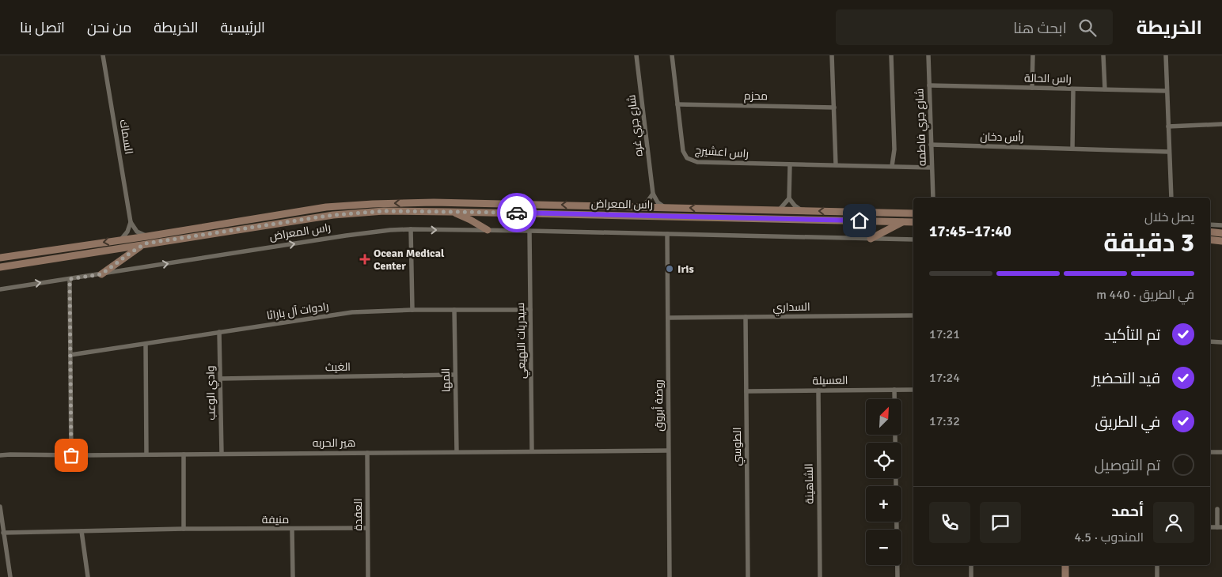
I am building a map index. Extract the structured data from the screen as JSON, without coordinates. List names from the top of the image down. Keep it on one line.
{"streets":{"street":["راس الحالة","محزم","شارع جري غره","شارع جري فاطمه","السماك","رأس دخان","راس اعشيرج","راس المعراض","السداري","رادوات آل باراثا","سيدريات النهيعي","الغيث","المها","العسيلة","وادي الوعب","روضة أبروق","هير الحربه","الطوسي","الشاهينة","العقدة","منيفة"]},"crossings":[["راس الحالة","شارع جري فاطمه"],["محزم","راس اعشيرج"],["شارع جري فاطمه","رأس دخان"],["شارع جري فاطمه","راس اعشيرج"],["راس المعراض","سيدريات النهيعي"],["راس المعراض","روضة أبروق"],["السداري","روضة أبروق"],["السداري","الطوسي"],["رادوات آل باراثا","سيدريات النهيعي"],["رادوات آل باراثا","المها"],["رادوات آل باراثا","وادي الوعب"],["سيدريات النهيعي","هير الحربه"],["الغيث","المها"],["الغيث","وادي الوعب"],["المها","هير الحربه"],["العسيلة","الطوسي"],["العسيلة","الشاهينة"],["وادي الوعب","هير الحربه"],["روضة أبروق","هير الحربه"],["هير الحربه","العقدة"],["العقدة","منيفة"]],"places":{"health":["Ocean Medical Center"],"other":["Iris"]},"north":"top right","page":{"header":"الخريطة","search":"ابحث هنا","nav":["الرئيسية","الخريطة","من نحن","اتصل بنا"],"heading":["3 دقيقة","يصل خلال","17:40–17:45"],"panel":["أحمد","المندوب · 4.5"],"bar":"في الطريق · 440 m","list":[["تم التأكيد","17:21"],["قيد التحضير","17:24"],["في الطريق","17:32"],"تم التوصيل"],"map_buttons":["+","−"]}}
